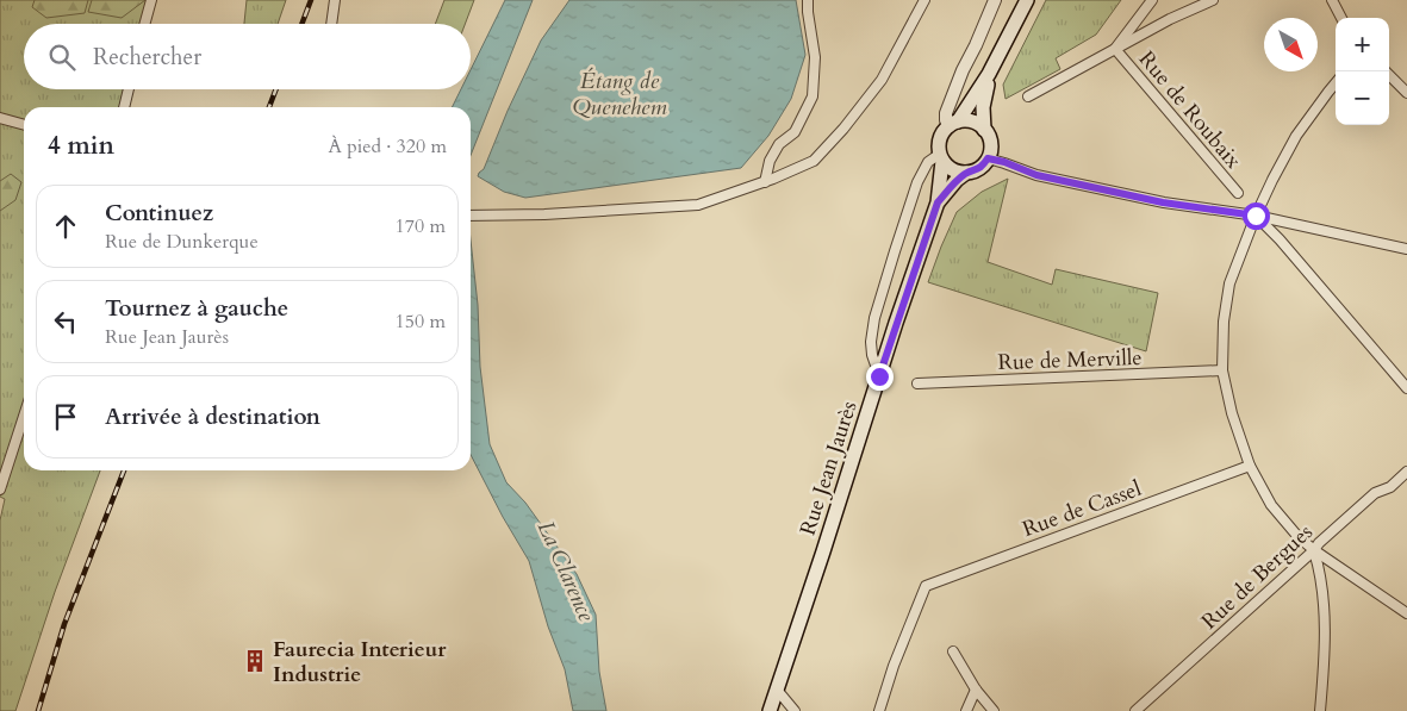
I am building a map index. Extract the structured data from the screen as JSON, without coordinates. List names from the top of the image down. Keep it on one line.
{"streets":{"main road":["Rue Jean Jaurès"],"street":["Rue de Roubaix","Rue de Merville","Rue de Cassel","Rue de Bergues"]},"water":["Étang de Quenehem","La Clarence"],"places":{"building":["Faurecia Interieur Industrie"]},"north":"bottom right","page":{"map_buttons":["+","−"],"search":"Rechercher","heading":["4 min","À pied · 320 m"],"list":[["Continuez","Rue de Dunkerque","170 m"],["Tournez à gauche","Rue Jean Jaurès","150 m"],"Arrivée à destination"]}}
